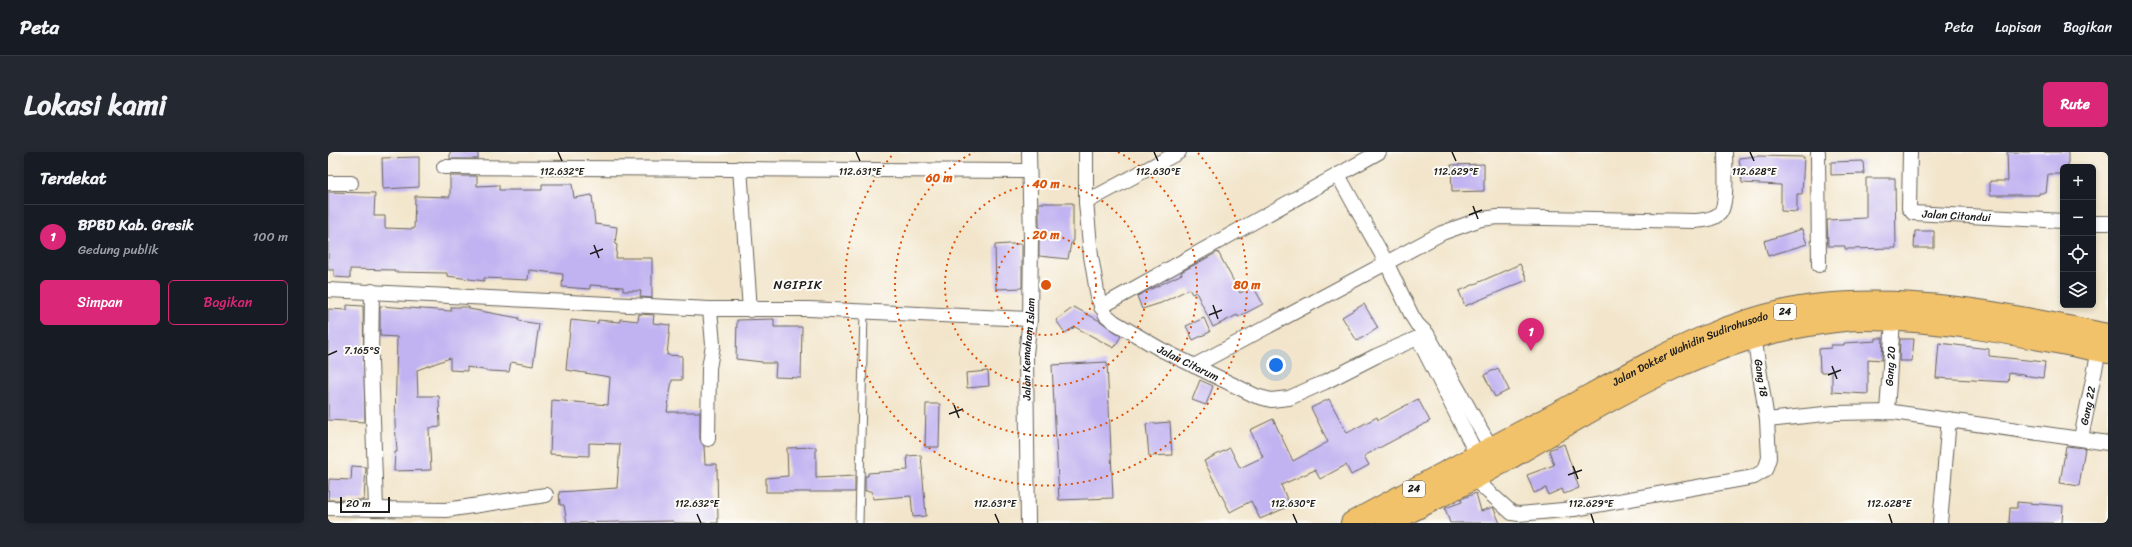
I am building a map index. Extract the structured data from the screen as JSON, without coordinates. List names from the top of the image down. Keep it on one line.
{"streets":{"highway":["24","Jalan Dokter Wahidin Sudirohusodo"],"street":["Jalan Citandui","Jalan Kemaham Islam","Jalan Citarum","Gang 20","Gang 18","Gang 22"]},"crossings":[["Jalan Dokter Wahidin Sudirohusodo","Gang 20"],["Jalan Dokter Wahidin Sudirohusodo","Gang 18"],["Jalan Dokter Wahidin Sudirohusodo","Gang 22"]],"districts":["NGIPIK"],"scale_bar":"20 m","page":{"header":"Peta","nav":["Peta","Lapisan","Bagikan"],"title":"Lokasi kami","buttons":["Rute",["Simpan","Bagikan"]],"heading":"Terdekat","map_buttons":["+","−"],"list":[{"mark":"1","name":"BPBD Kab. Gresik","note":"Gedung publik","value":"100 m"}],"pins":"1","scale":"20 m"},"coordinates":["112.632°E","112.631°E","112.630°E","112.629°E","112.628°E","7.165°S"],"rings":["60 m","40 m","20 m","80 m"]}
